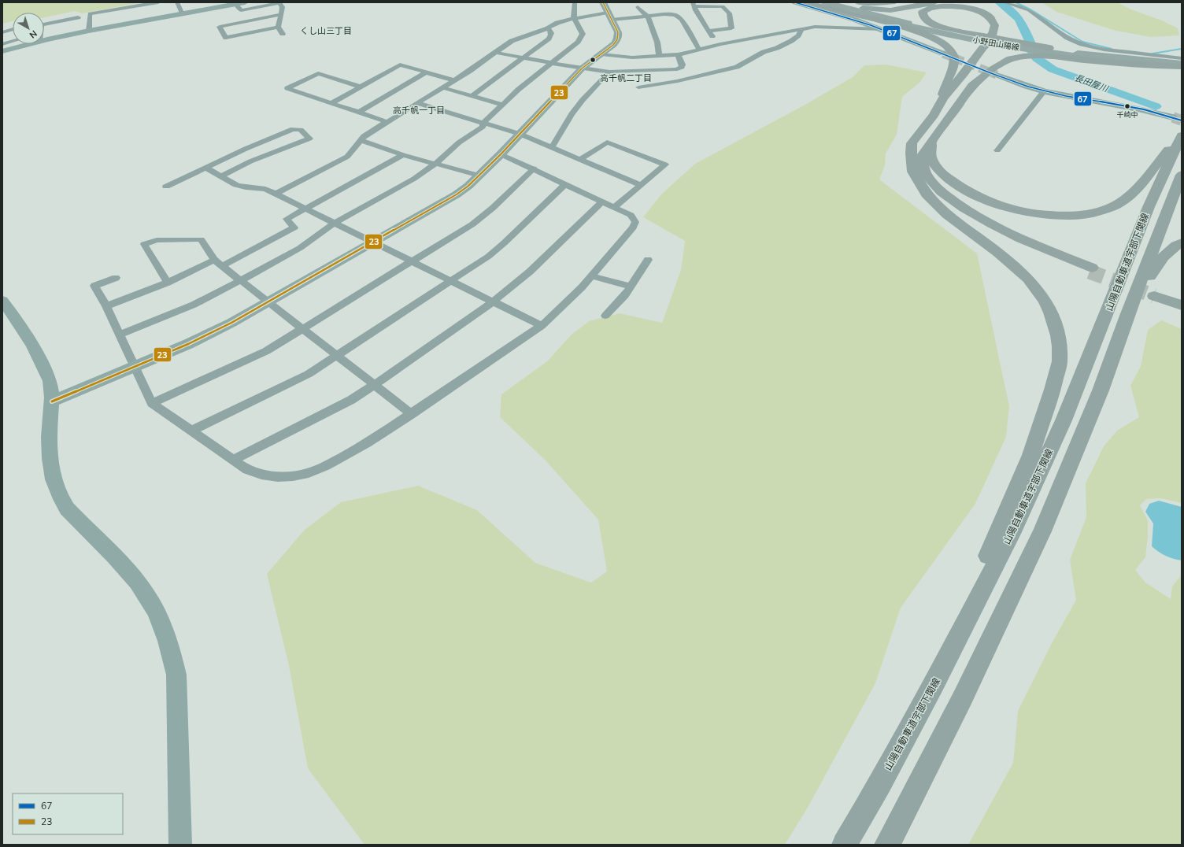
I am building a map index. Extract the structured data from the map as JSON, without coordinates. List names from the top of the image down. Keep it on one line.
{"streets":{"highway":["山陽自動車道宇部下関線"],"main road":["小野田山陽線"]},"districts":["くし山三丁目","高千帆二丁目","高千帆一丁目"],"water":["長田屋川"],"places":["千崎中"],"lines":["transit line 67","transit line 23"],"legend":["67","23"],"north":"bottom right"}
